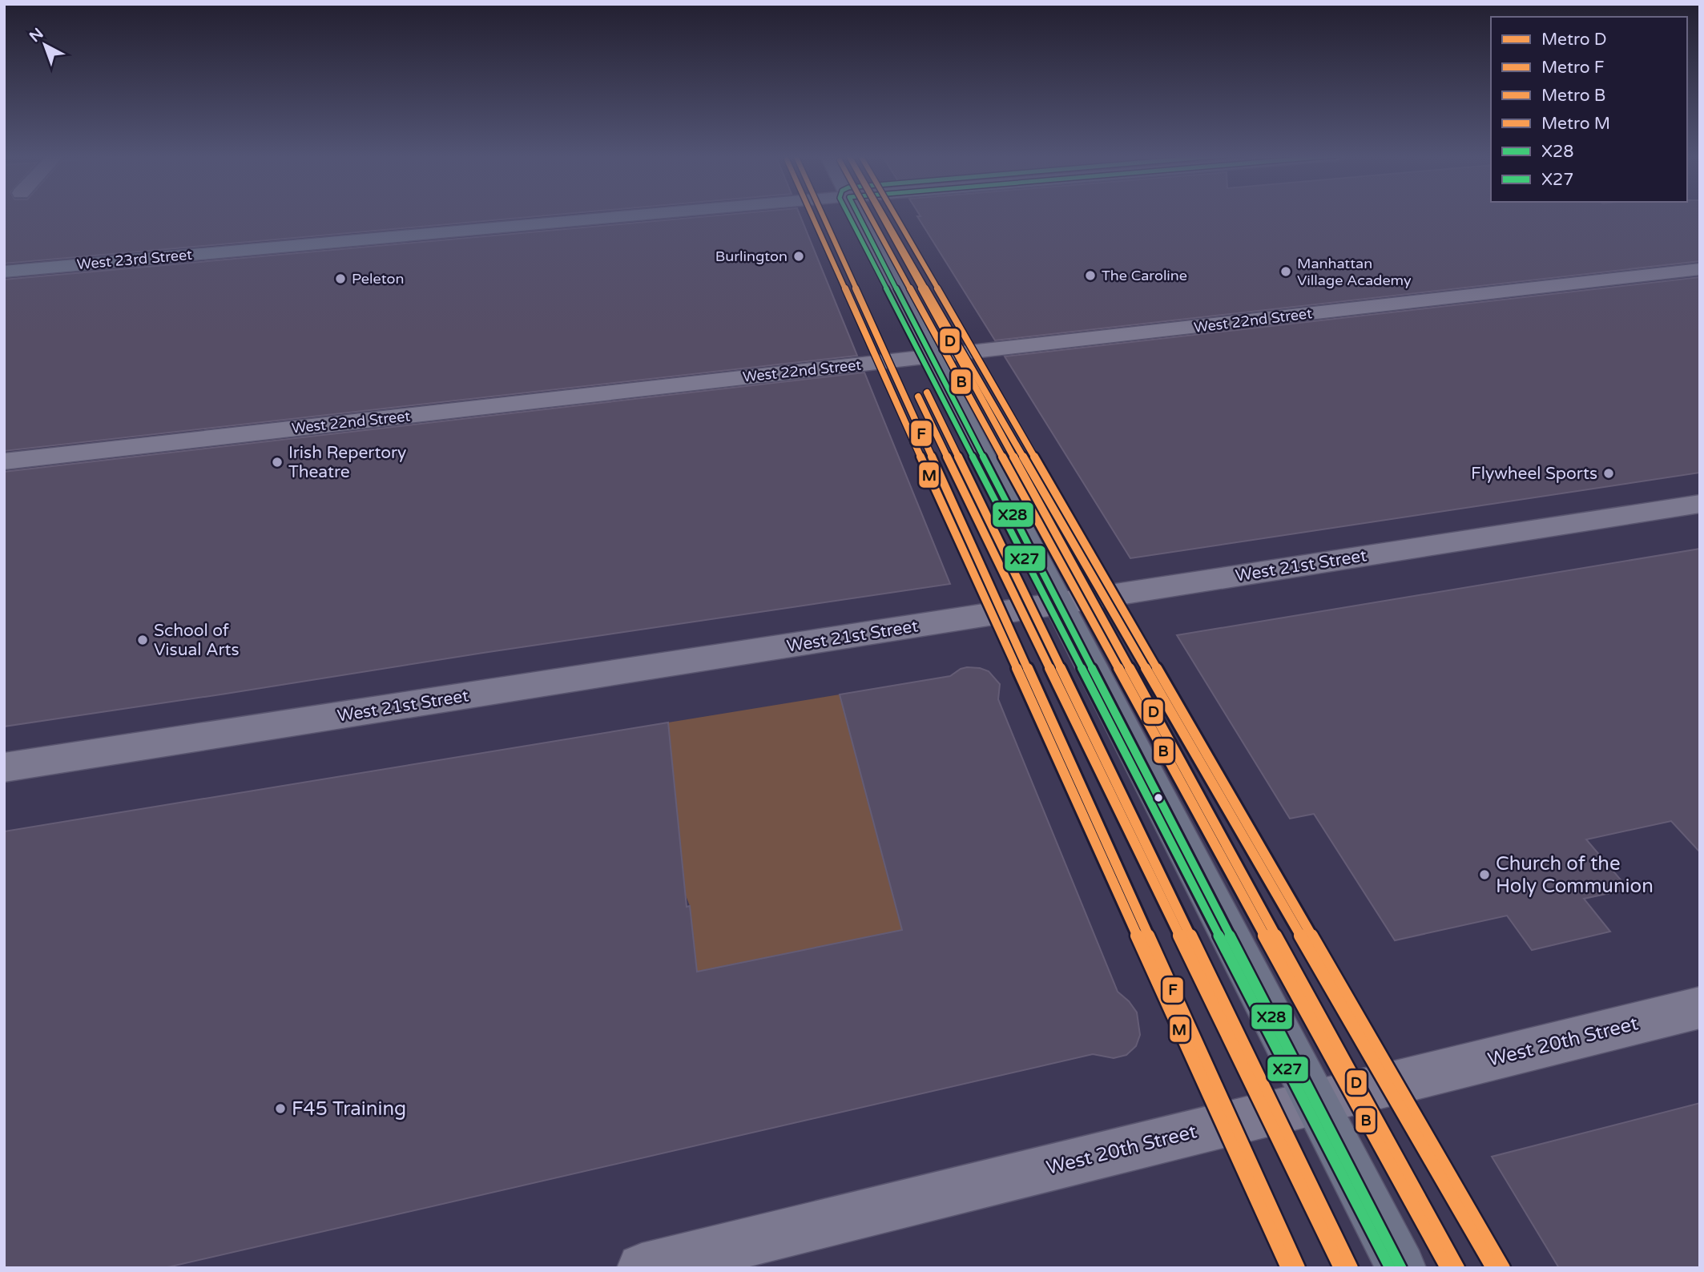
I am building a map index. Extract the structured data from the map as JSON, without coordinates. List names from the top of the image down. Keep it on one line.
{"streets":{"main road":["West 23rd Street"],"street":["West 22nd Street","West 21st Street","West 20th Street"]},"places":["Burlington","Manhattan Village Academy","The Caroline","Peleton","Irish Repertory Theatre","Flywheel Sports","School of Visual Arts","Church of the Holy Communion","F45 Training"],"lines":["metro line D","metro line F","metro line B","metro line M","transit line X28","transit line X27"],"legend":["Metro D","Metro F","Metro B","Metro M","X28","X27"],"north":"top left"}
